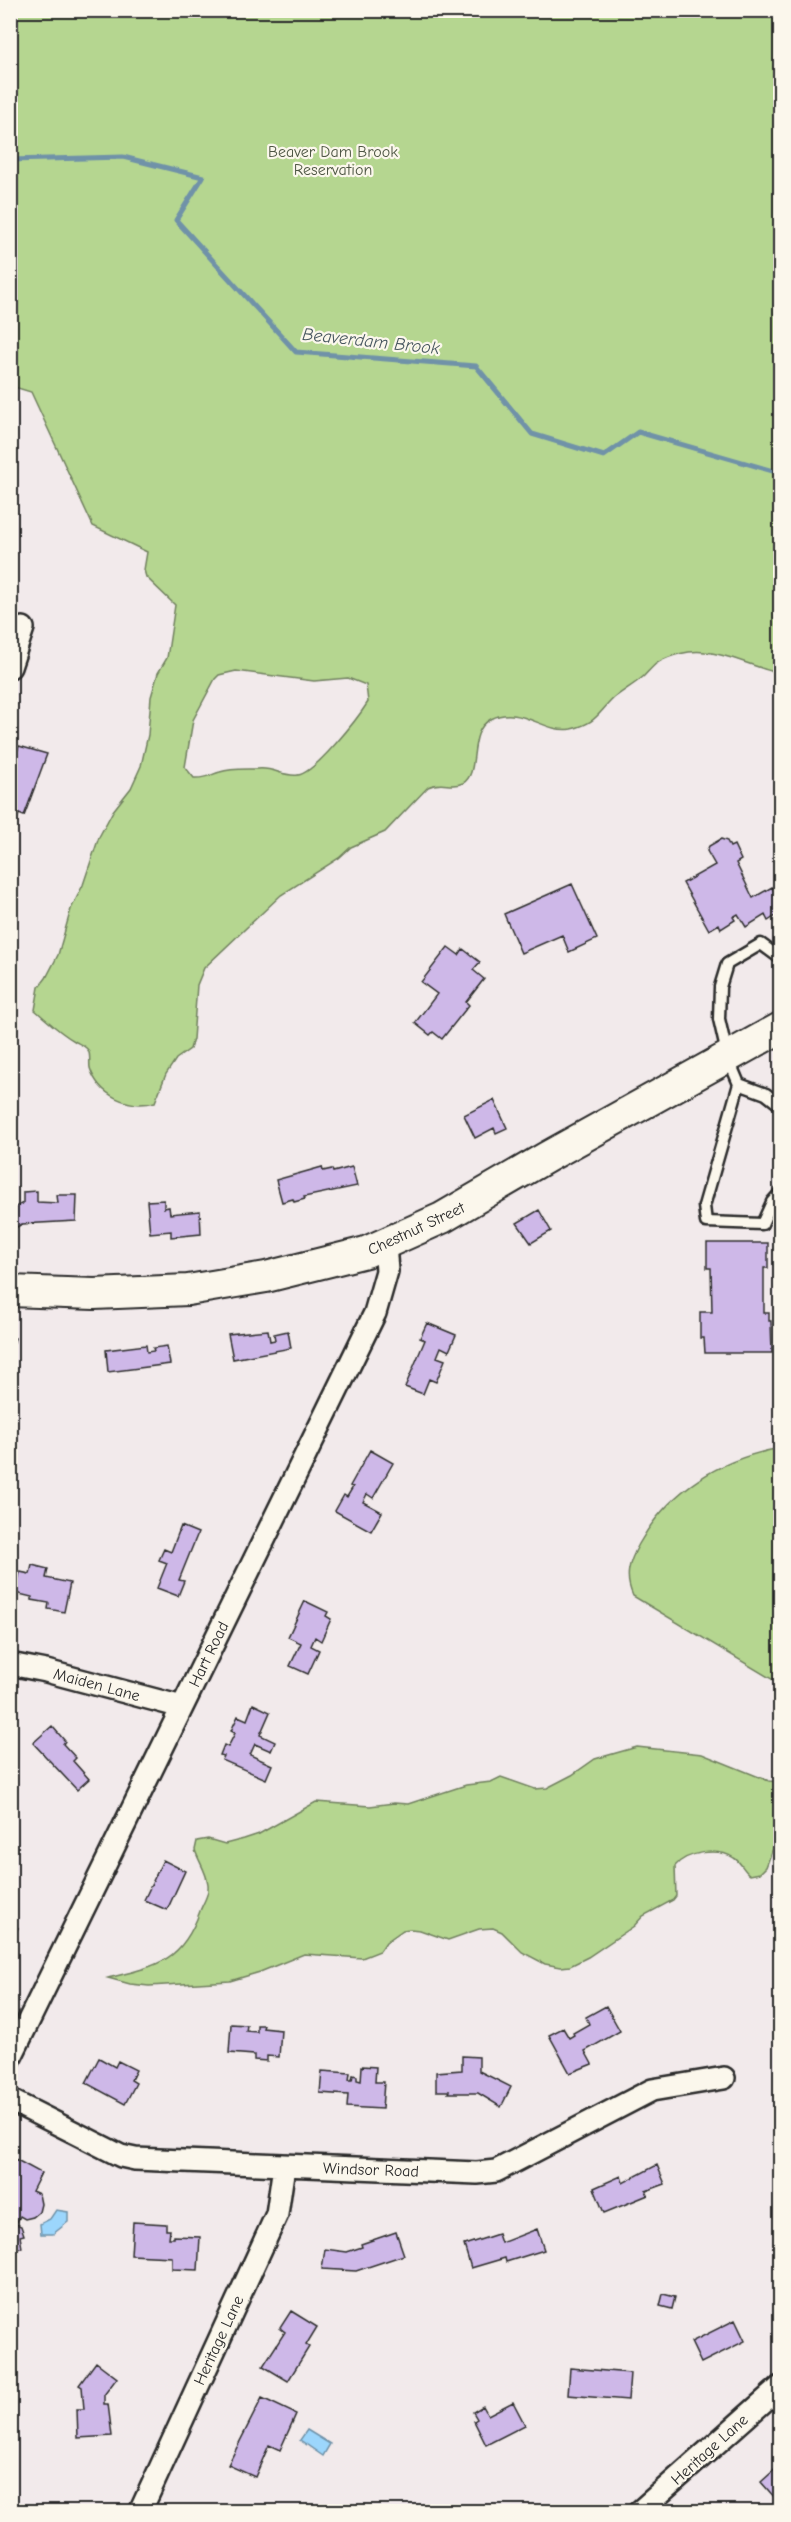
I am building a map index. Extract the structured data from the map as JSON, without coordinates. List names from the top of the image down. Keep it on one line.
{"streets":{"street":["Chestnut Street","Hart Road","Maiden Lane","Windsor Road","Heritage Lane"]},"crossings":[["Chestnut Street","Hart Road"],["Hart Road","Maiden Lane"],["Windsor Road","Heritage Lane"]],"water":["Beaverdam Brook"],"parks":["Beaver Dam Brook Reservation"]}
